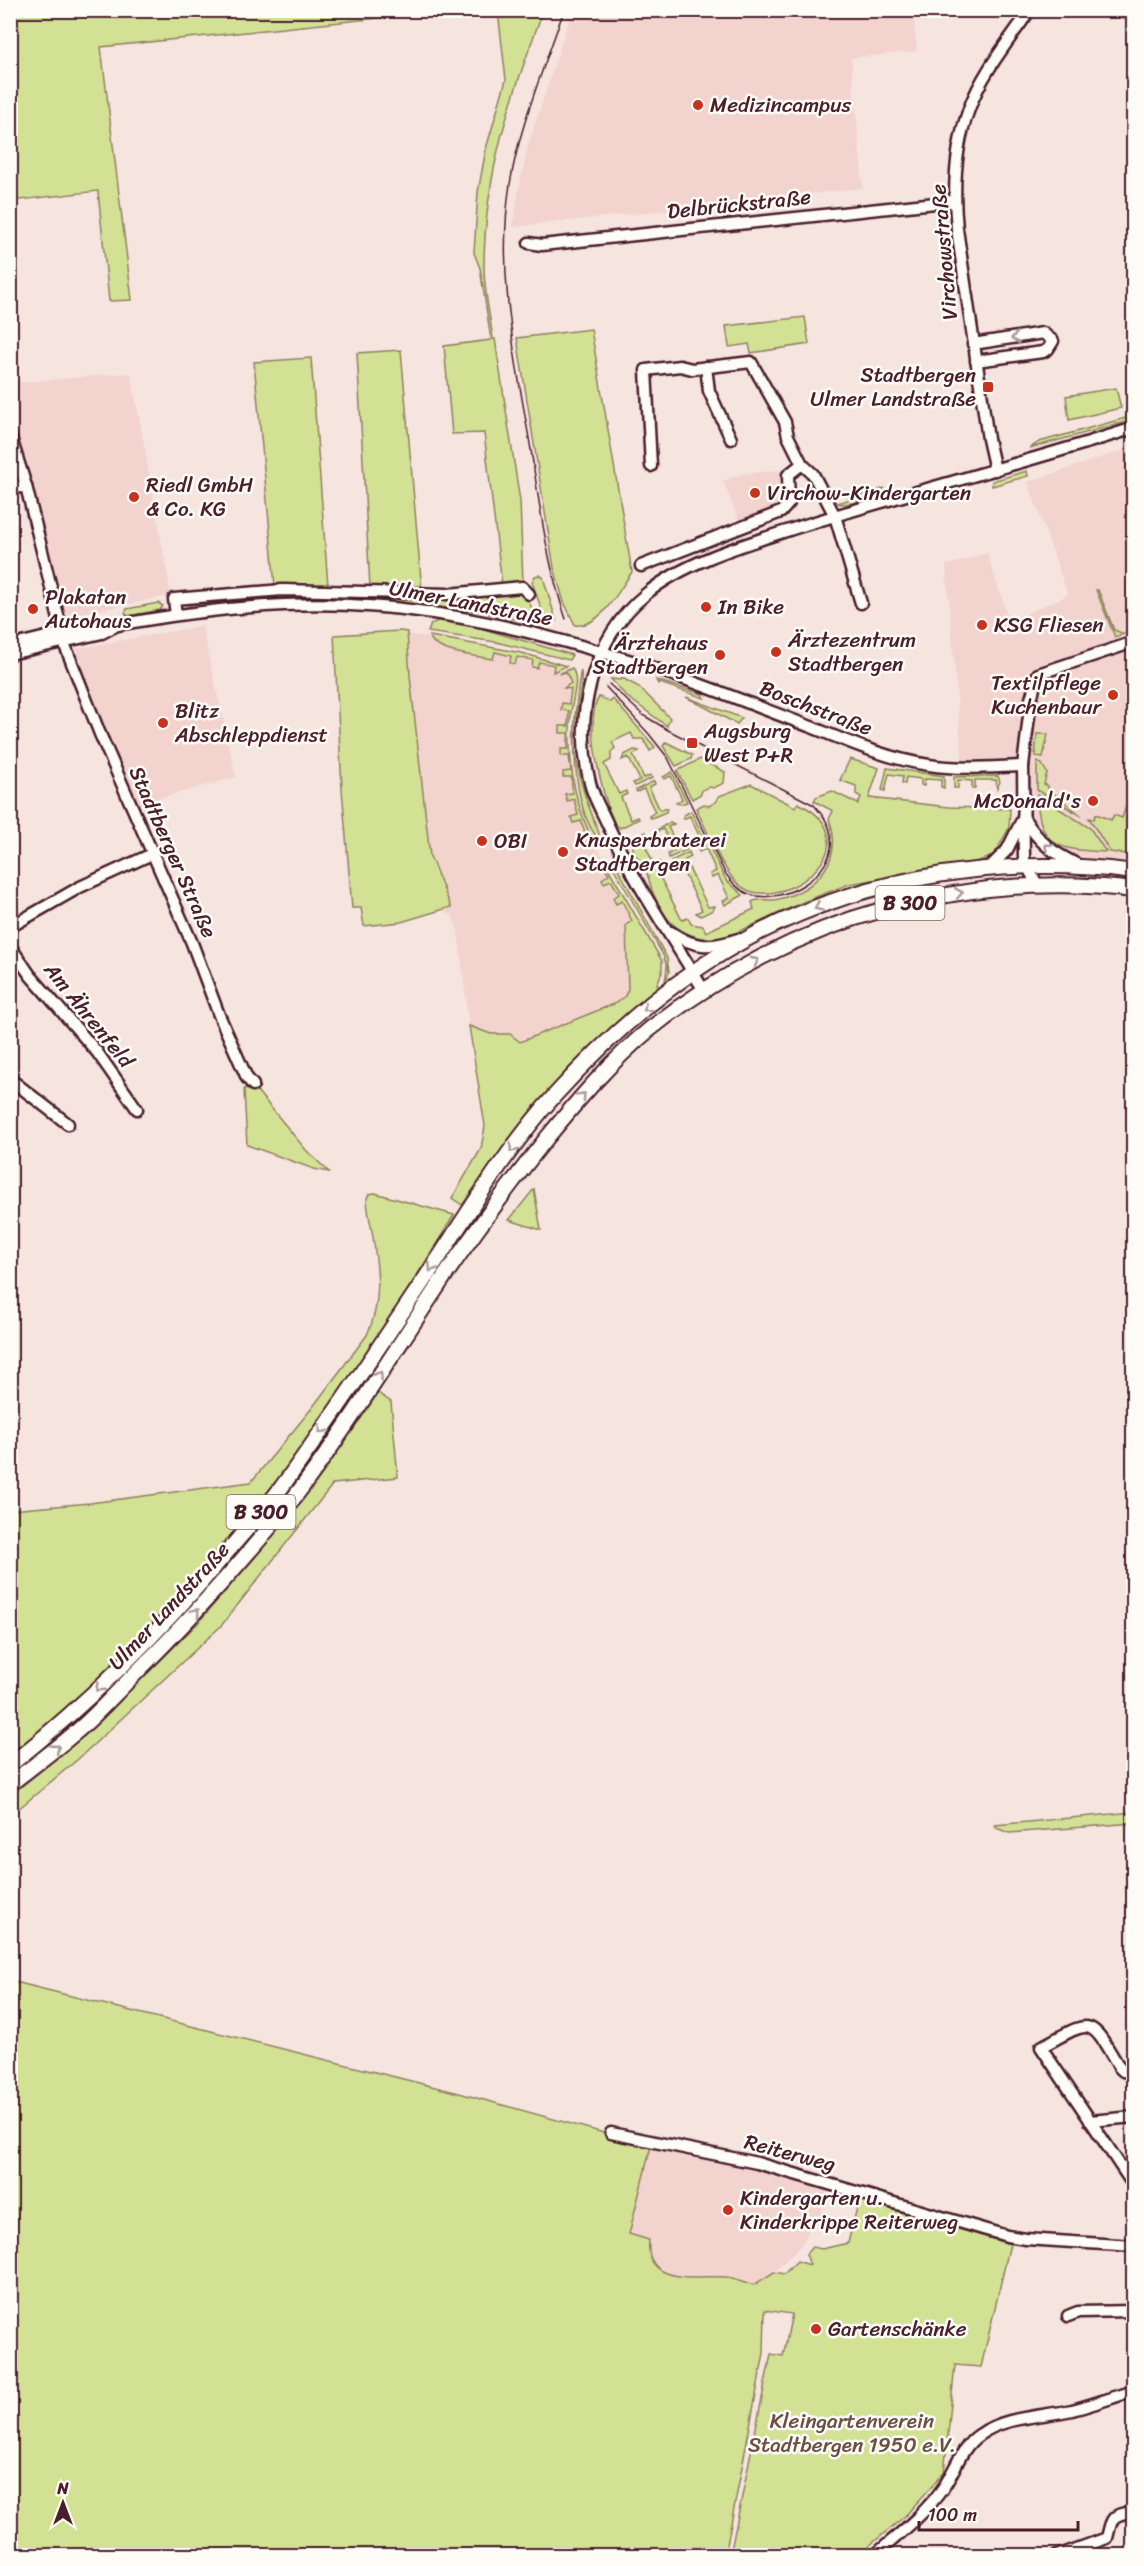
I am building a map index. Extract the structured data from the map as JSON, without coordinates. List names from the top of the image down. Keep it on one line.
{"streets":{"main road":["Ulmer Landstraße","B 300"],"street":["Delbrückstraße","Virchowstraße","Boschstraße","Stadtberger Straße","Am Ährenfeld","Reiterweg"]},"crossings":[["Delbrückstraße","Virchowstraße"],["Ulmer Landstraße","Boschstraße"],["Ulmer Landstraße","Stadtberger Straße"],["Ulmer Landstraße","B 300"]],"one_way":["Ulmer Landstraße"],"parks":["Kleingartenverein Stadtbergen 1950 e.V."],"places":{"other":["Medizincampus","Virchow-Kindergarten","Riedl GmbH & Co. KG","In Bike","Plakatan Autohaus","KSG Fliesen","Ärztezentrum Stadtbergen","Ärztehaus Stadtbergen","Textilpflege Kuchenbaur","Blitz Abschleppdienst","McDonald's","OBI","Knusperbraterei Stadtbergen","Kindergarten u. Kinderkrippe Reiterweg","Gartenschänke"],"transit":["Stadtbergen Ulmer Landstraße","Augsburg West P+R"]},"scale_bar":"100 m","north":"top"}
